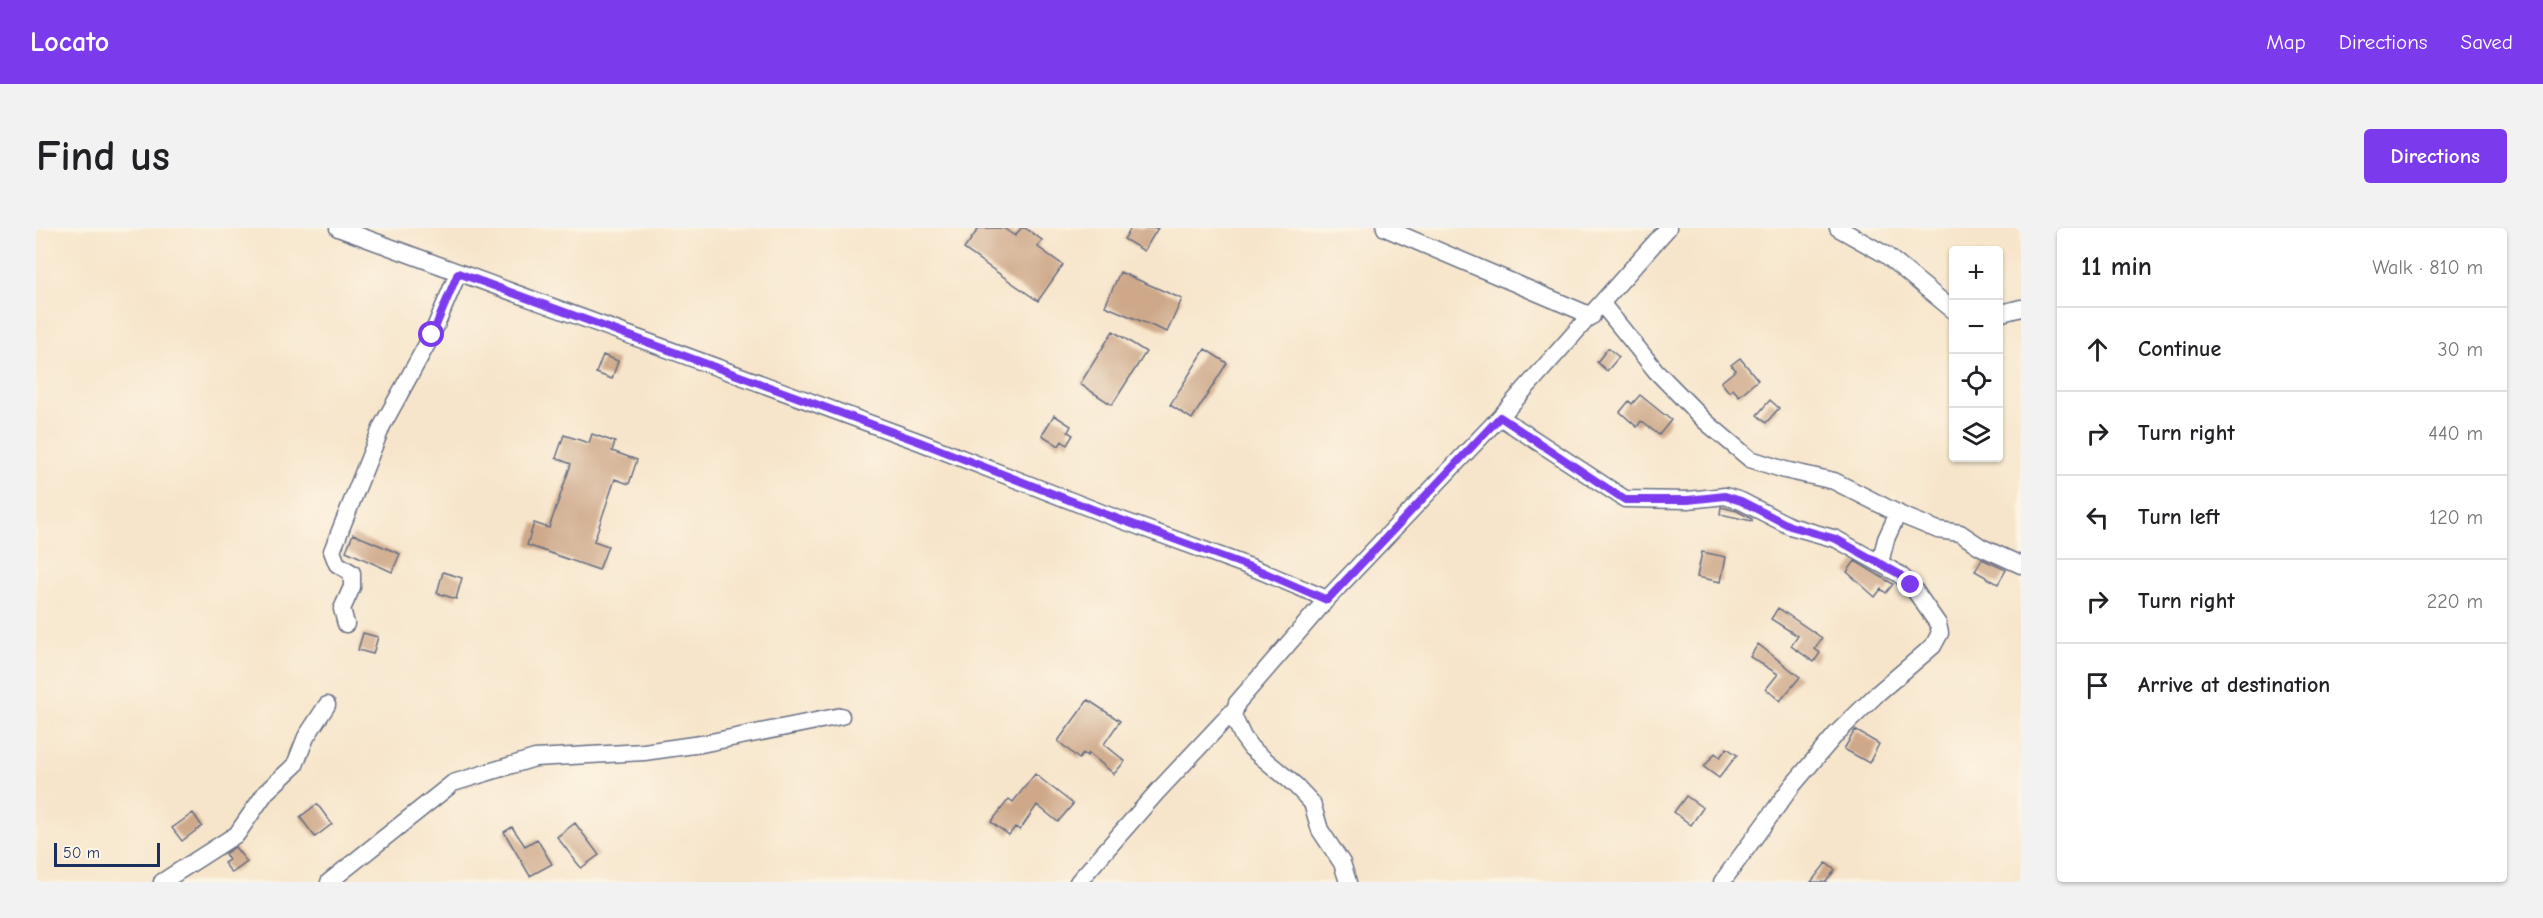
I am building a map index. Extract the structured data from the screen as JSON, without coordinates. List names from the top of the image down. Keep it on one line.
{"scale_bar":"50 m","page":{"header":"Locato","nav":["Map","Directions","Saved"],"buttons":"Directions","title":"Find us","heading":["11 min","Walk · 810 m"],"map_buttons":["+","−"],"list":[["Continue","30 m"],["Turn right","440 m"],["Turn left","120 m"],["Turn right","220 m"],"Arrive at destination"],"scale":"50 m"}}
